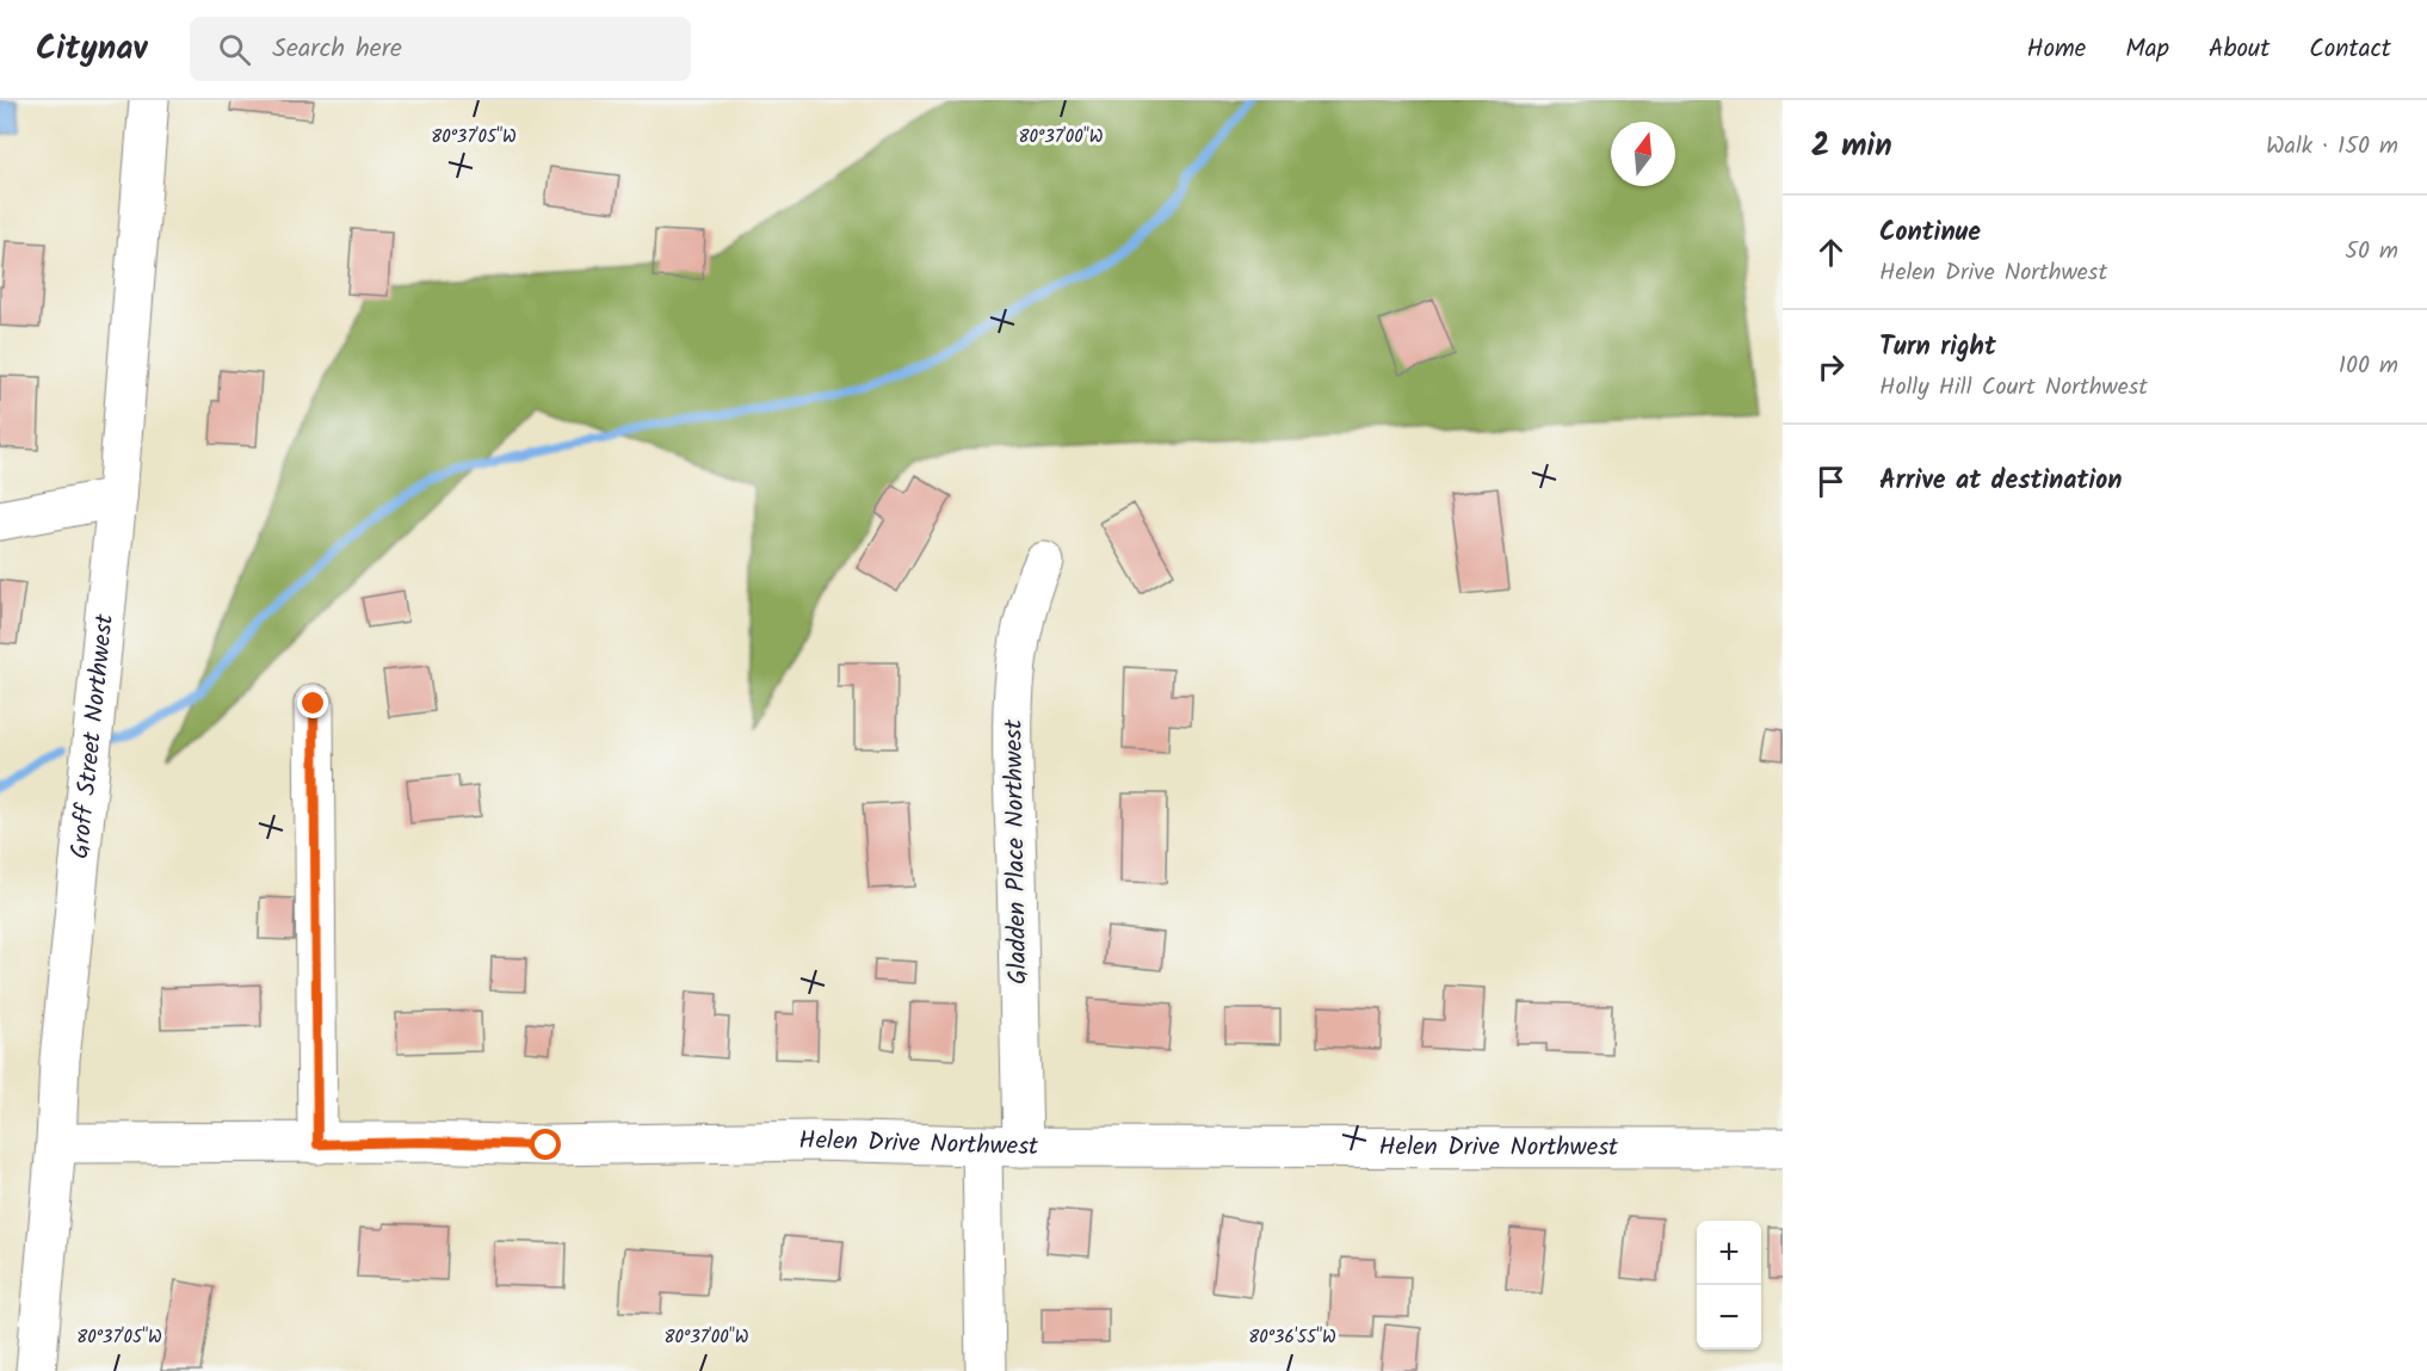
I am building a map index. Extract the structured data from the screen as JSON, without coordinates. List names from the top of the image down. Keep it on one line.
{"streets":{"street":["Groff Street Northwest","Gladden Place Northwest","Helen Drive Northwest"]},"crossings":[["Groff Street Northwest","Helen Drive Northwest"],["Gladden Place Northwest","Helen Drive Northwest"]],"north":"top","page":{"header":"Citynav","search":"Search here","nav":["Home","Map","About","Contact"],"heading":["2 min","Walk · 150 m"],"list":[["Continue","Helen Drive Northwest","50 m"],["Turn right","Holly Hill Court Northwest","100 m"],"Arrive at destination"],"map_buttons":["+","−"]},"coordinates":["80°37'05\"W","80°37'00\"W","80°36'55\"W"]}
